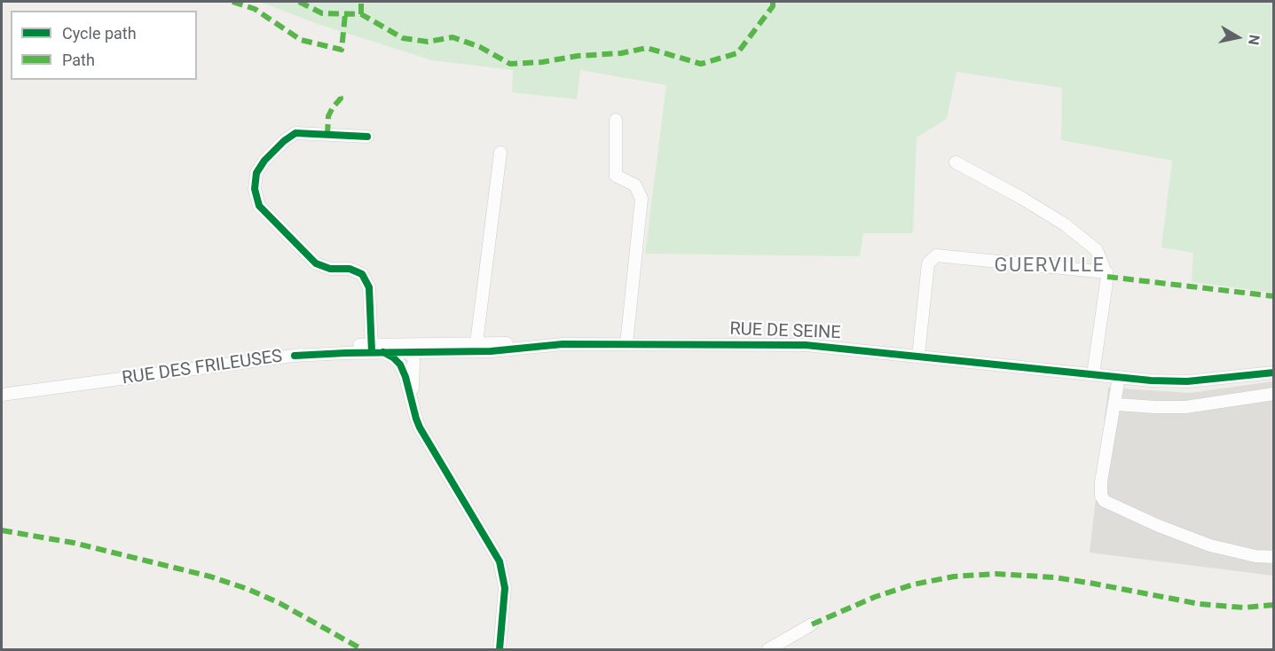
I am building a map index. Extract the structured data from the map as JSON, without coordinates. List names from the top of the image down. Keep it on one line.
{"streets":{"street":["RUE DE SEINE","RUE DES FRILEUSES"]},"districts":["GUERVILLE"],"legend":["Cycle path","Path"],"north":"right"}
